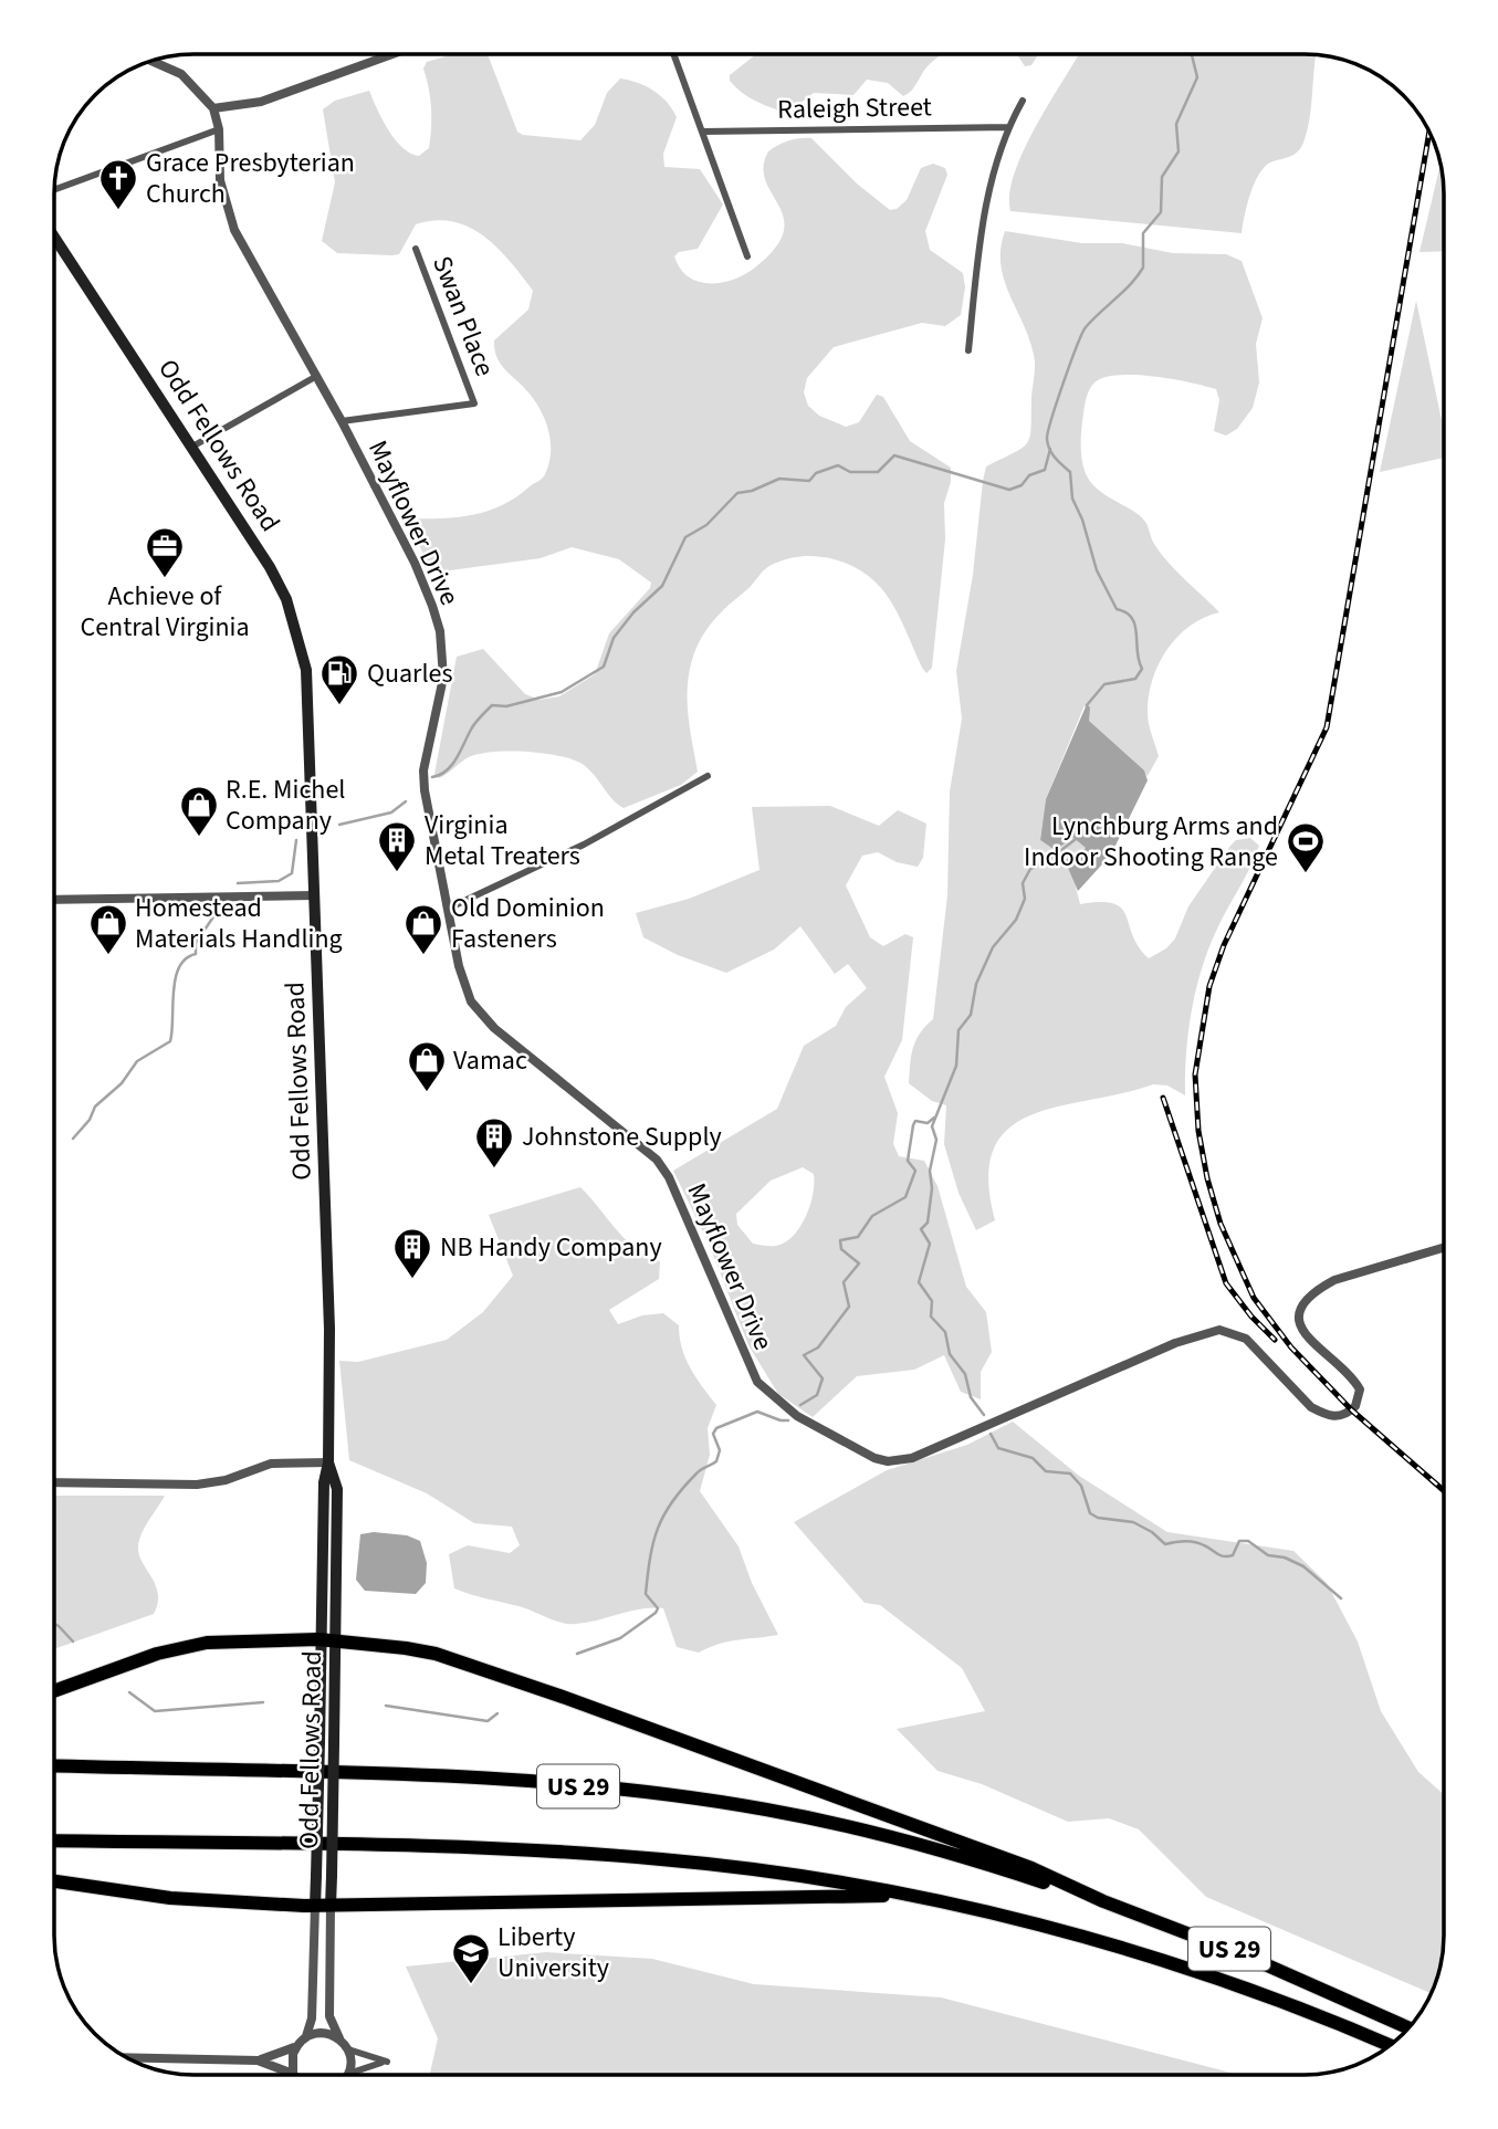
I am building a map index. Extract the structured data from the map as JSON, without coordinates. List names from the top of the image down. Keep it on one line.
{"streets":{"highway":["US 29"],"main road":["Odd Fellows Road"],"street":["Raleigh Street","Swan Place","Mayflower Drive"]},"crossings":[["Swan Place","Mayflower Drive"]],"places":{"church":["Grace Presbyterian Church"],"office":["Achieve of Central Virginia"],"fuel station":["Quarles"],"shop":["R.E. Michel Company","Homestead Materials Handling","Old Dominion Fasteners","Vamac"],"building":["Virginia Metal Treaters","Johnstone Supply","NB Handy Company"],"sports":["Lynchburg Arms and Indoor Shooting Range"],"school or university":["Liberty University"]}}
